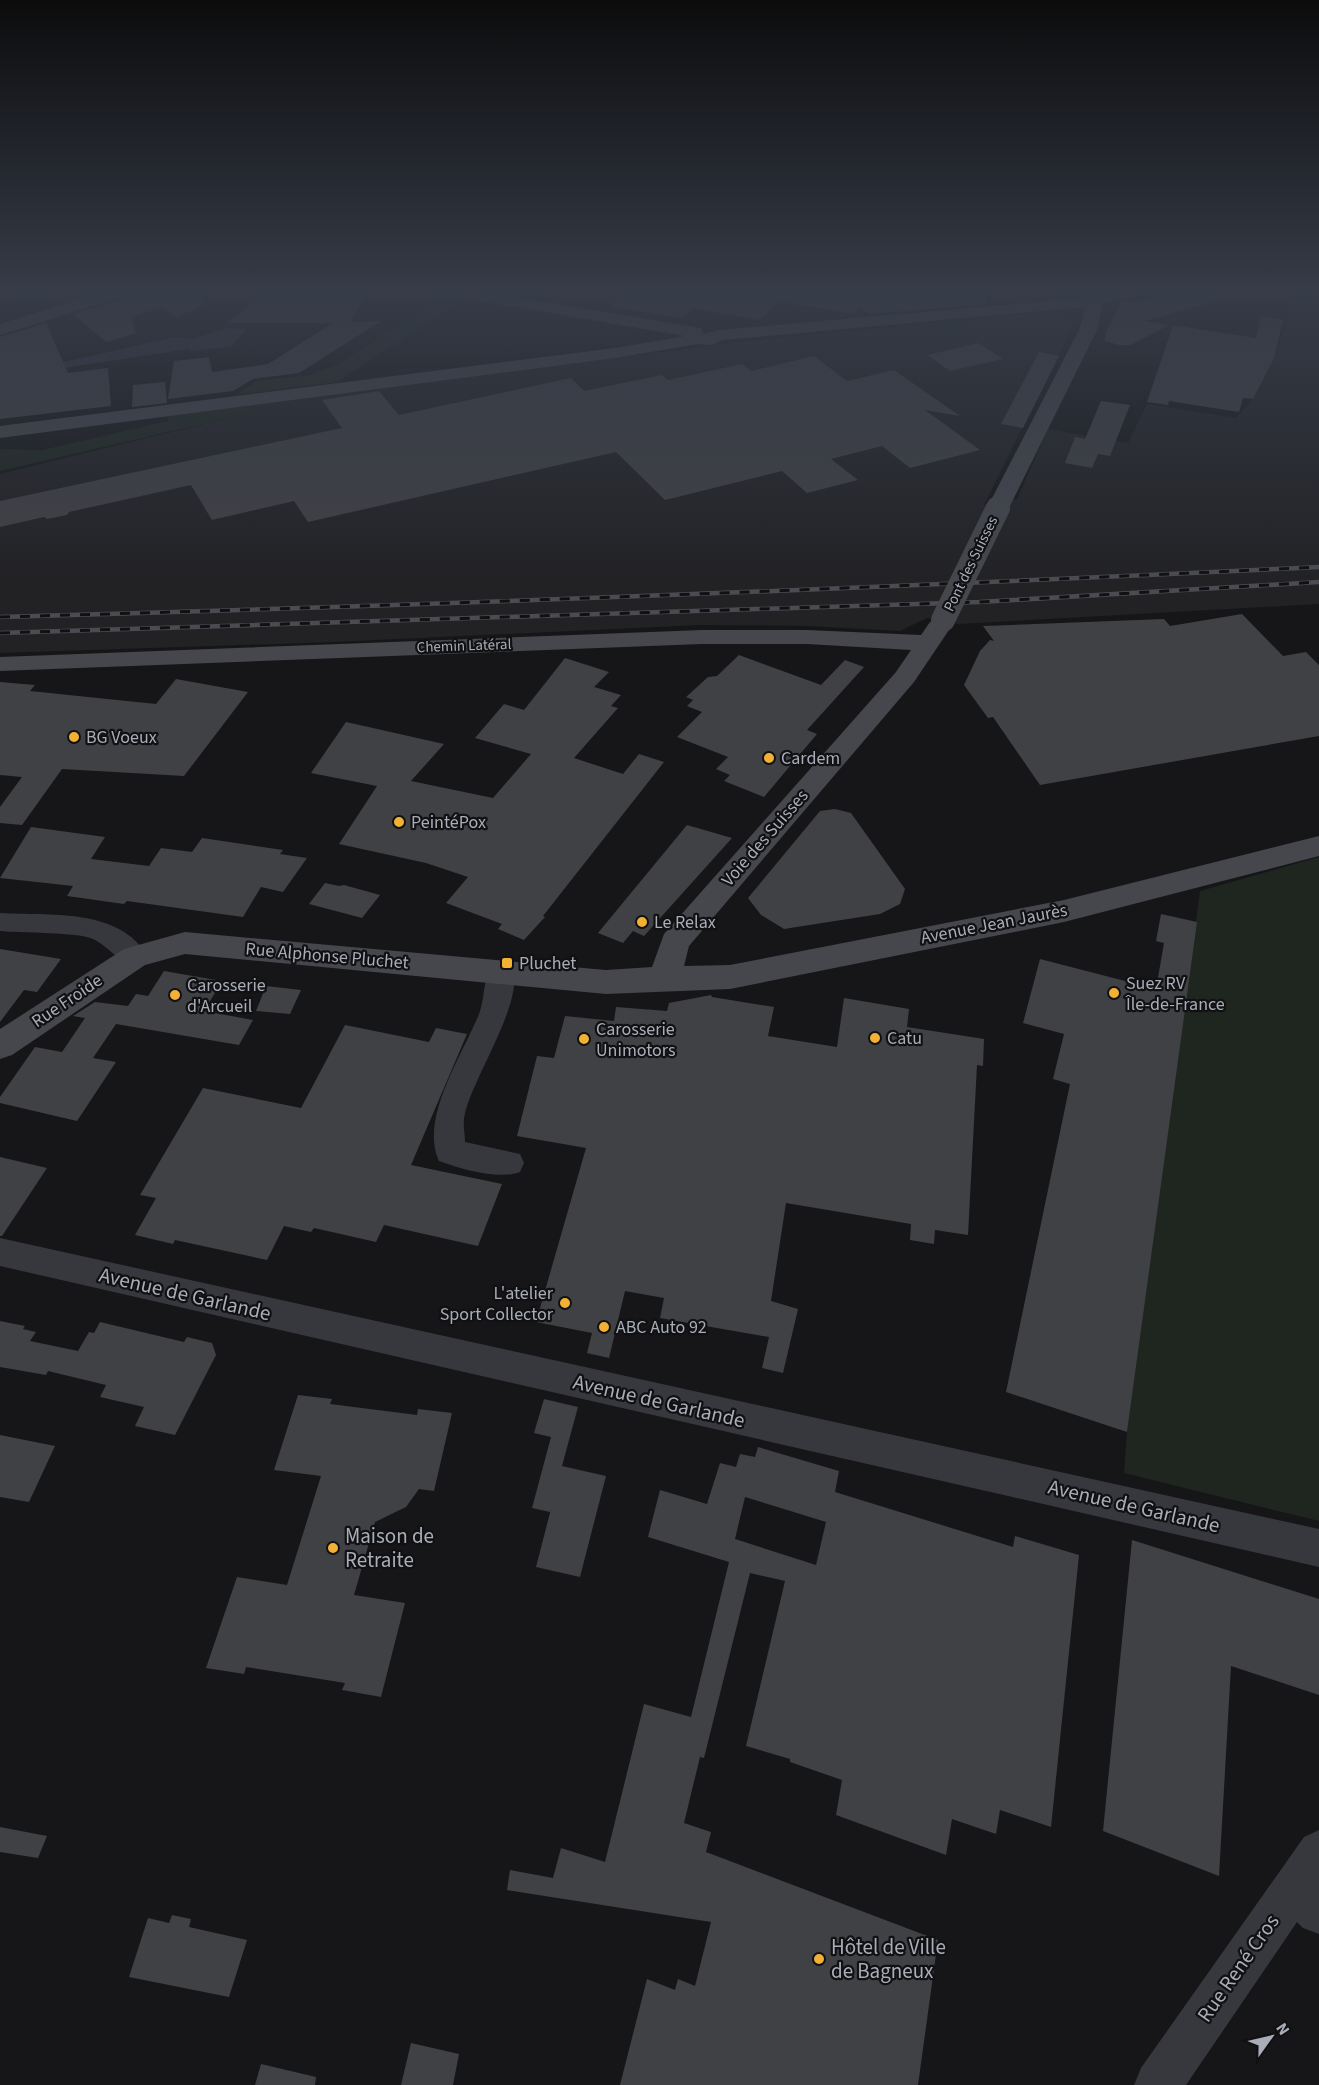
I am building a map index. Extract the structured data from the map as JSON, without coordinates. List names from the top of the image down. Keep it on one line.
{"streets":{"street":["Pont des Suisses","Chemin Latéral","Voie des Suisses","Avenue Jean Jaurès","Rue Alphonse Pluchet","Rue Froide","Avenue de Garlande","Rue René Cros"]},"crossings":[["Pont des Suisses","Voie des Suisses"],["Chemin Latéral","Voie des Suisses"],["Voie des Suisses","Avenue Jean Jaurès"],["Voie des Suisses","Rue Alphonse Pluchet"],["Avenue Jean Jaurès","Rue Alphonse Pluchet"],["Rue Alphonse Pluchet","Rue Froide"]],"places":{"other":["BG Voeux","Cardem","PeintéPox","Le Relax","Suez RV Île-de-France","Carosserie d'Arcueil","Catu","Carosserie Unimotors","L'atelier Sport Collector","ABC Auto 92","Maison de Retraite","Hôtel de Ville de Bagneux"],"transit":["Pluchet"]},"north":"top right"}
